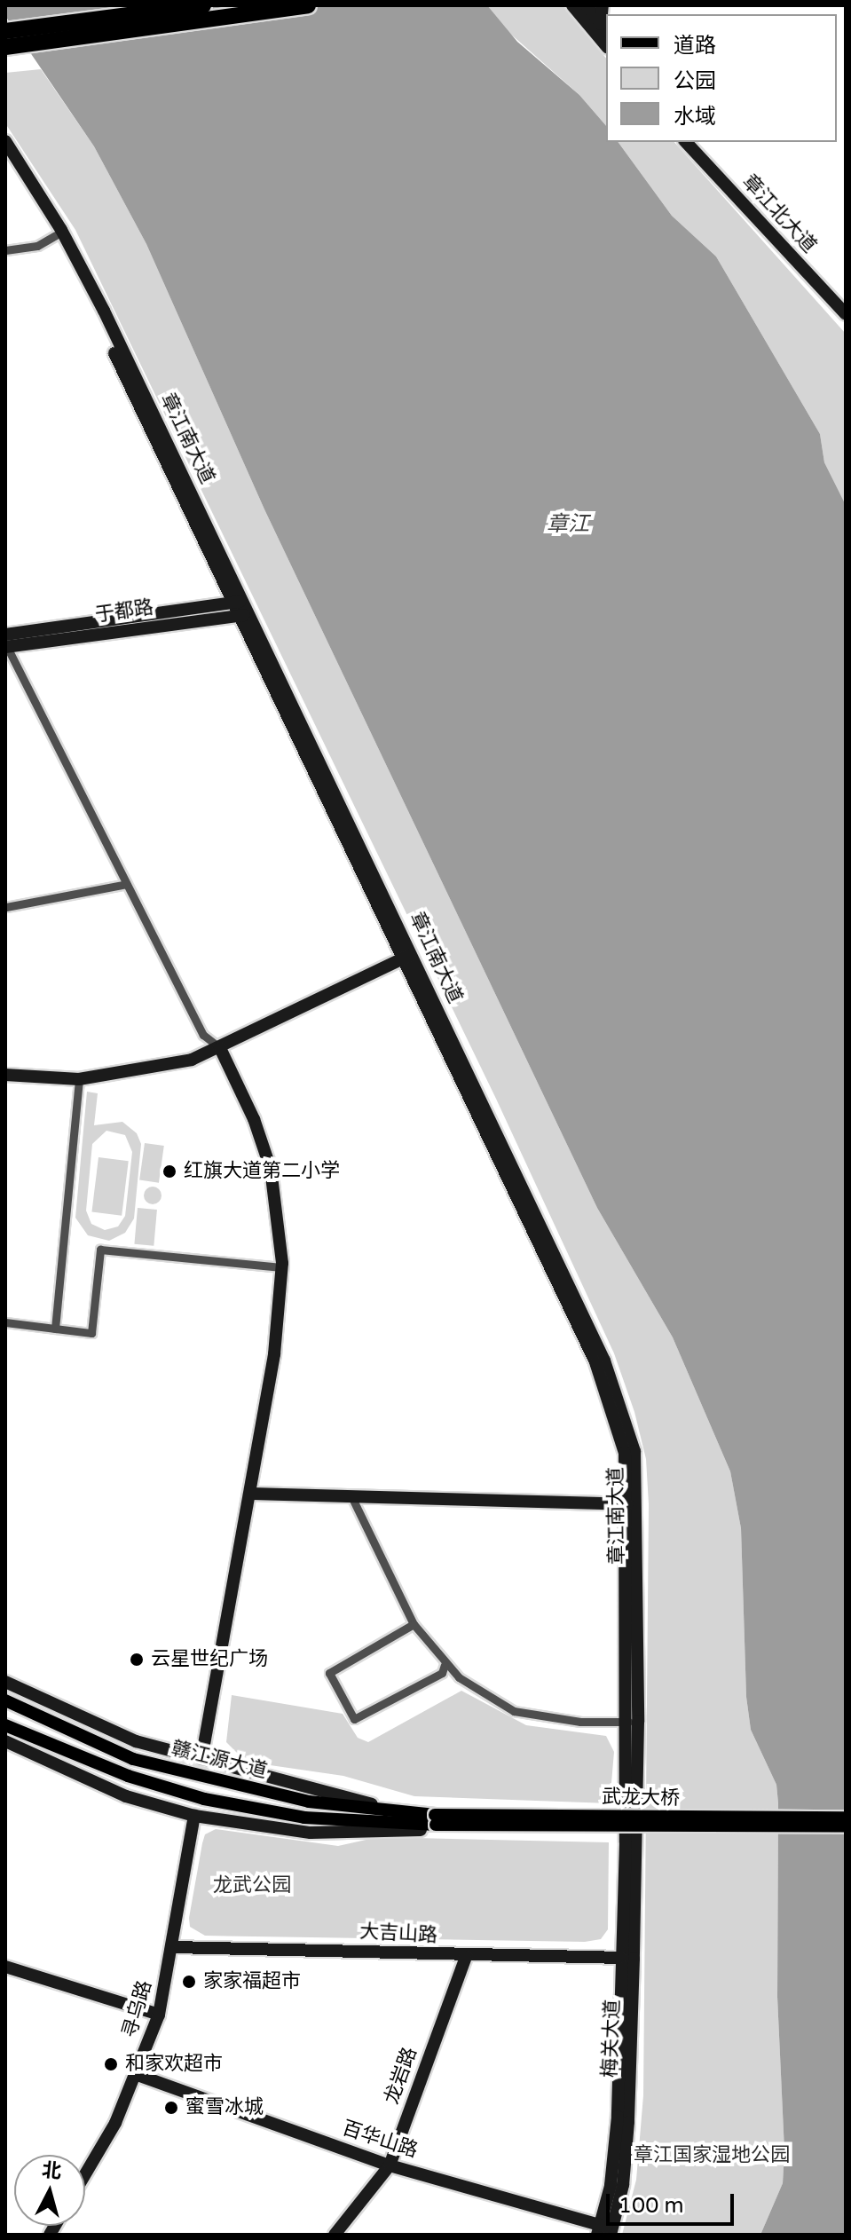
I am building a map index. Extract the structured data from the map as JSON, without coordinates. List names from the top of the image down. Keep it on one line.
{"streets":{"main road":["章江北大道","章江南大道","于都路","赣江源大道","武龙大桥","大吉山路","寻乌路","梅关大道","龙岩路","百华山路"]},"crossings":[["章江南大道","于都路"],["章江南大道","梅关大道"],["赣江源大道","武龙大桥"],["大吉山路","寻乌路"],["大吉山路","梅关大道"],["大吉山路","龙岩路"],["寻乌路","百华山路"],["梅关大道","百华山路"],["龙岩路","百华山路"]],"water":["章江"],"parks":["龙武公园","章江国家湿地公园"],"places":["红旗大道第二小学","云星世纪广场","家家福超市","和家欢超市","蜜雪冰城"],"legend":["道路","公园","水域"],"scale_bar":"100 m","north":"top"}
